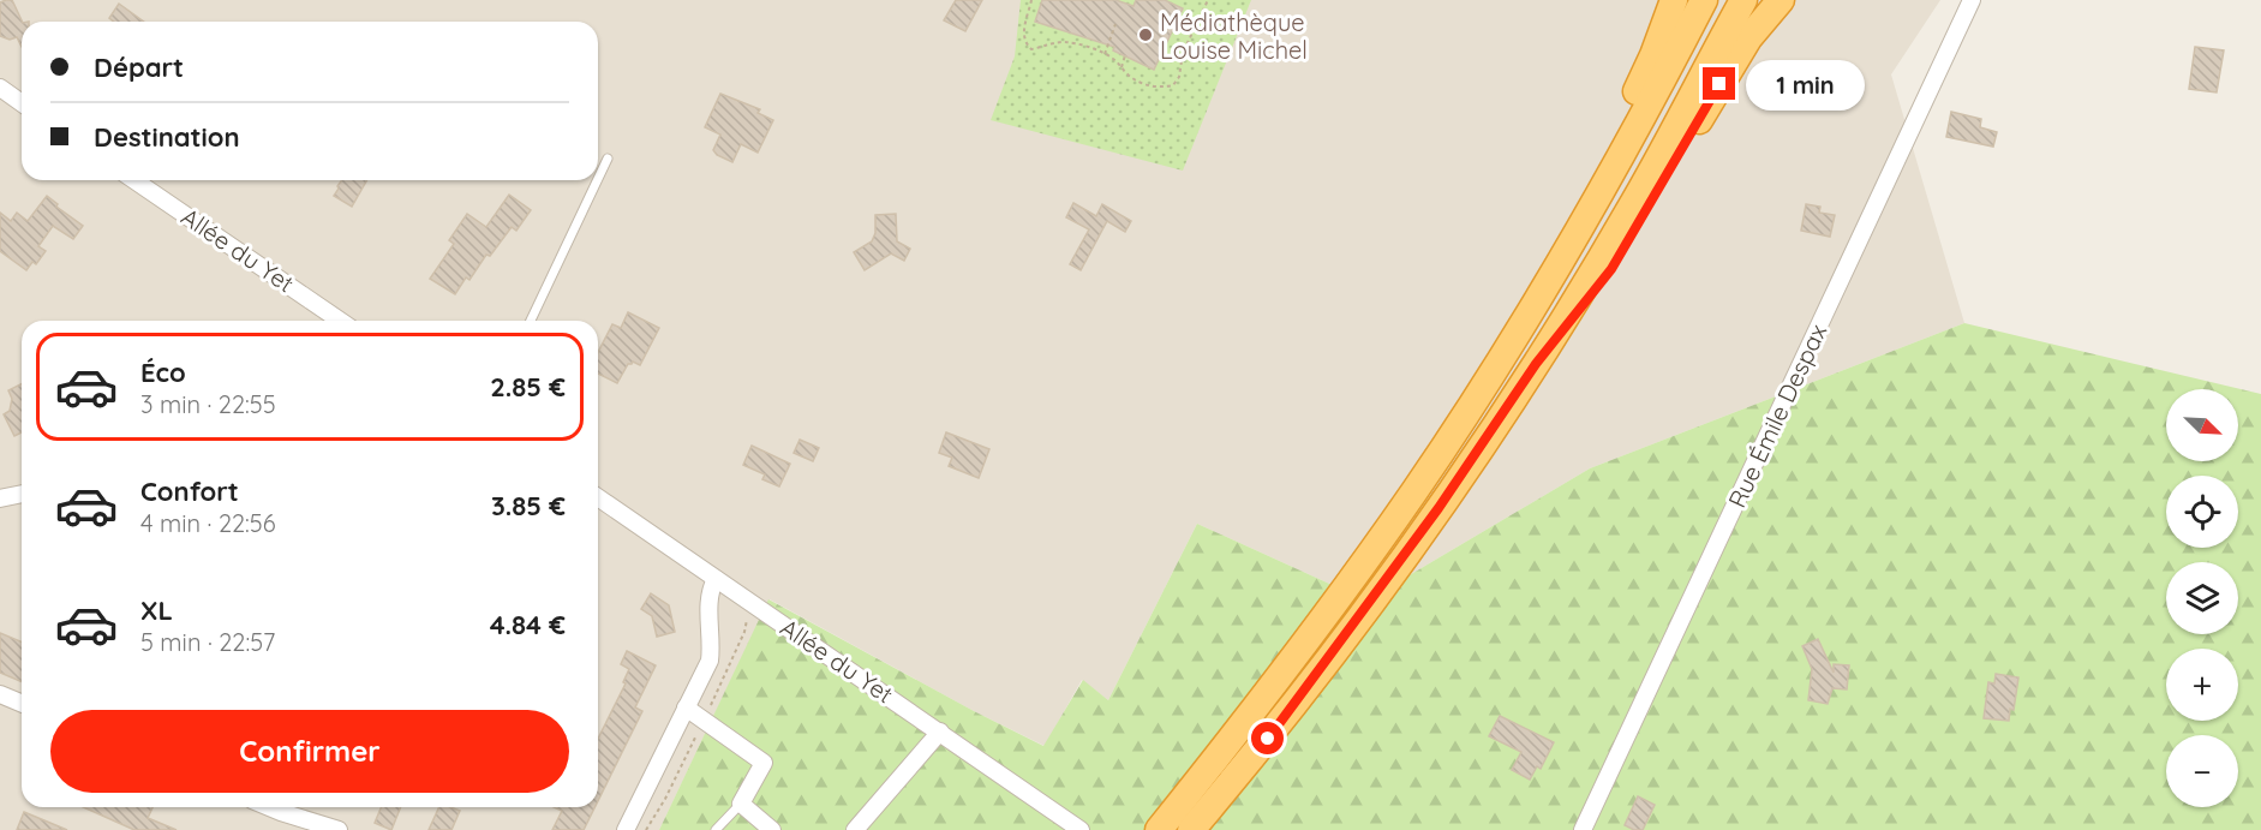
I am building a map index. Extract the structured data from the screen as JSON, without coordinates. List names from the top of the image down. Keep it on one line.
{"streets":{"street":["Allée du Yet","Rue Émile Despax"]},"places":["Médiathèque Louise Michel"],"north":"bottom right","page":{"banner":["Départ","Destination"],"bubble":"1 min","list":[{"name":"Éco","note":"3 min · 22:55","value":"2.85 €"},{"name":"Confort","note":"4 min · 22:56","value":"3.85 €"},{"name":"XL","note":"5 min · 22:57","value":"4.84 €"}],"map_buttons":["+","−"],"buttons":"Confirmer"}}
